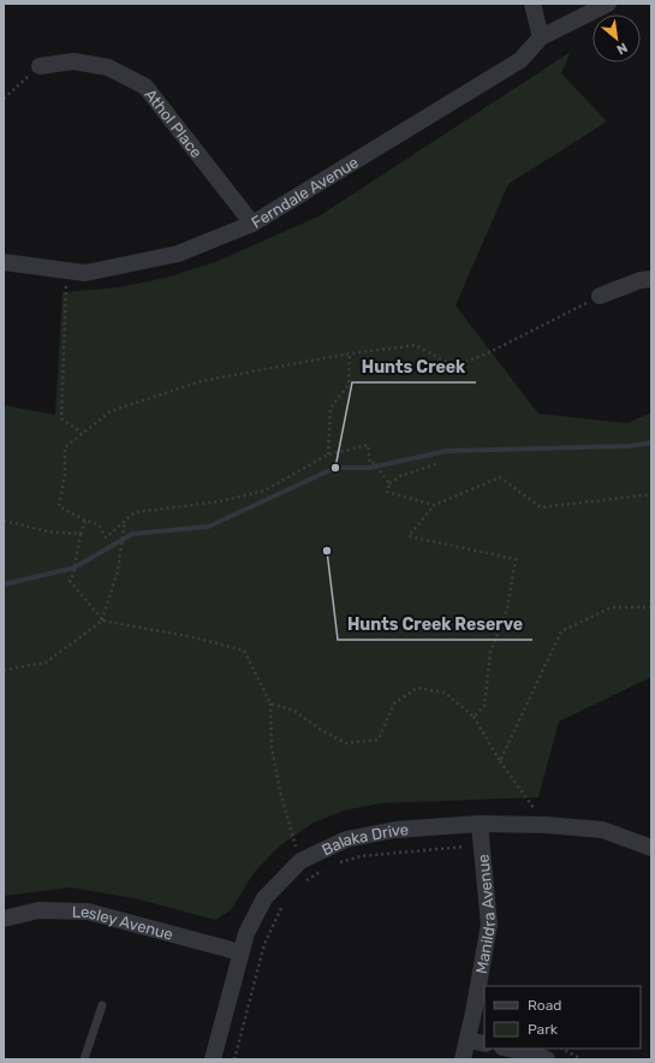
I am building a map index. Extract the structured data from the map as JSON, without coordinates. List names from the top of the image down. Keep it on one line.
{"streets":{"street":["Athol Place","Ferndale Avenue","Balaka Drive","Manildra Avenue","Lesley Avenue"]},"crossings":[["Athol Place","Ferndale Avenue"],["Balaka Drive","Manildra Avenue"],["Balaka Drive","Lesley Avenue"]],"places":["Hunts Creek","Hunts Creek Reserve"],"legend":["Road","Park"],"north":"bottom right"}
